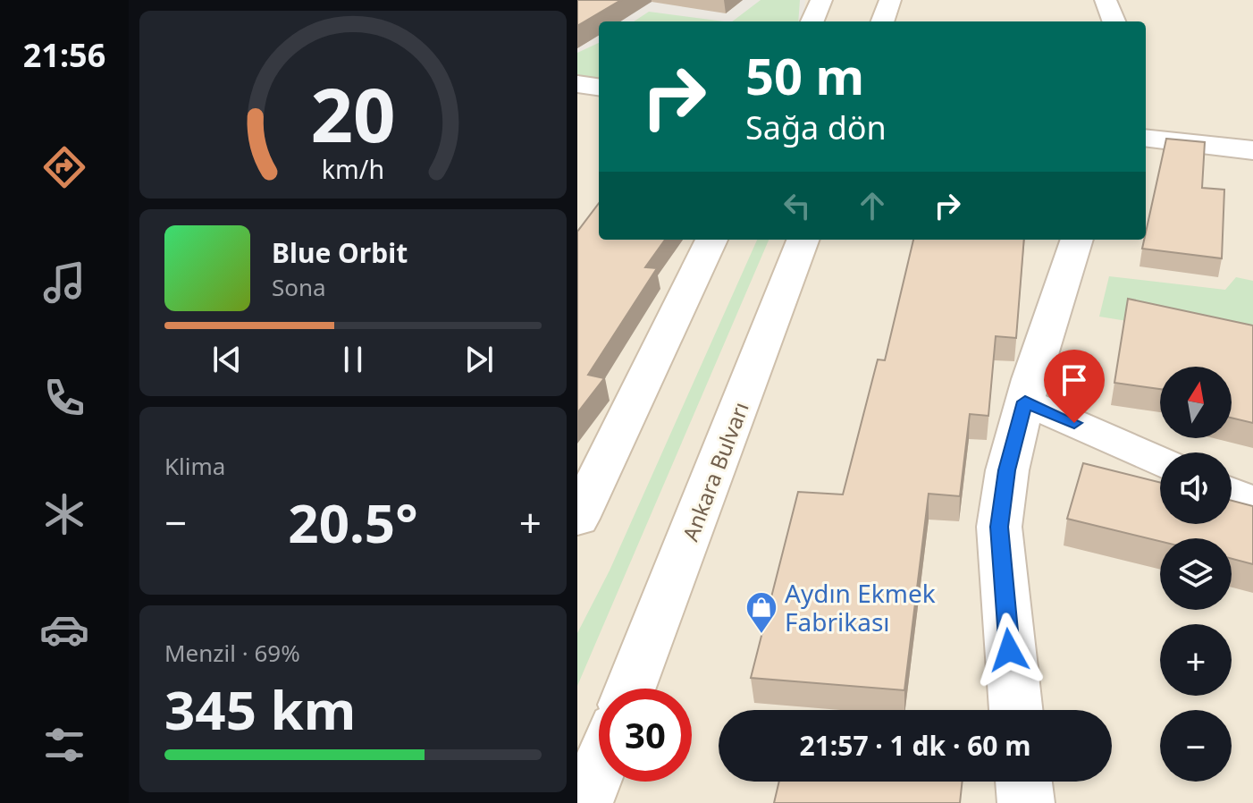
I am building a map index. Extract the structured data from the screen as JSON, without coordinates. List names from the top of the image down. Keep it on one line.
{"streets":{"main road":["Ankara Bulvarı"]},"places":{"shop":["Aydın Ekmek Fabrikası"]},"north":"top","page":{"tabs":"21:56","turn":["50 m","Sağa dön"],"song":["Blue Orbit","Sona"],"map_buttons":["+","−"],"tile":["Klima",["Menzil · 69%","345 km"]],"heat":["−","20.5°","+"],"limit":"30","trip":"21:57 · 1 dk · 60 m","gauge":["20","km/h"]}}
